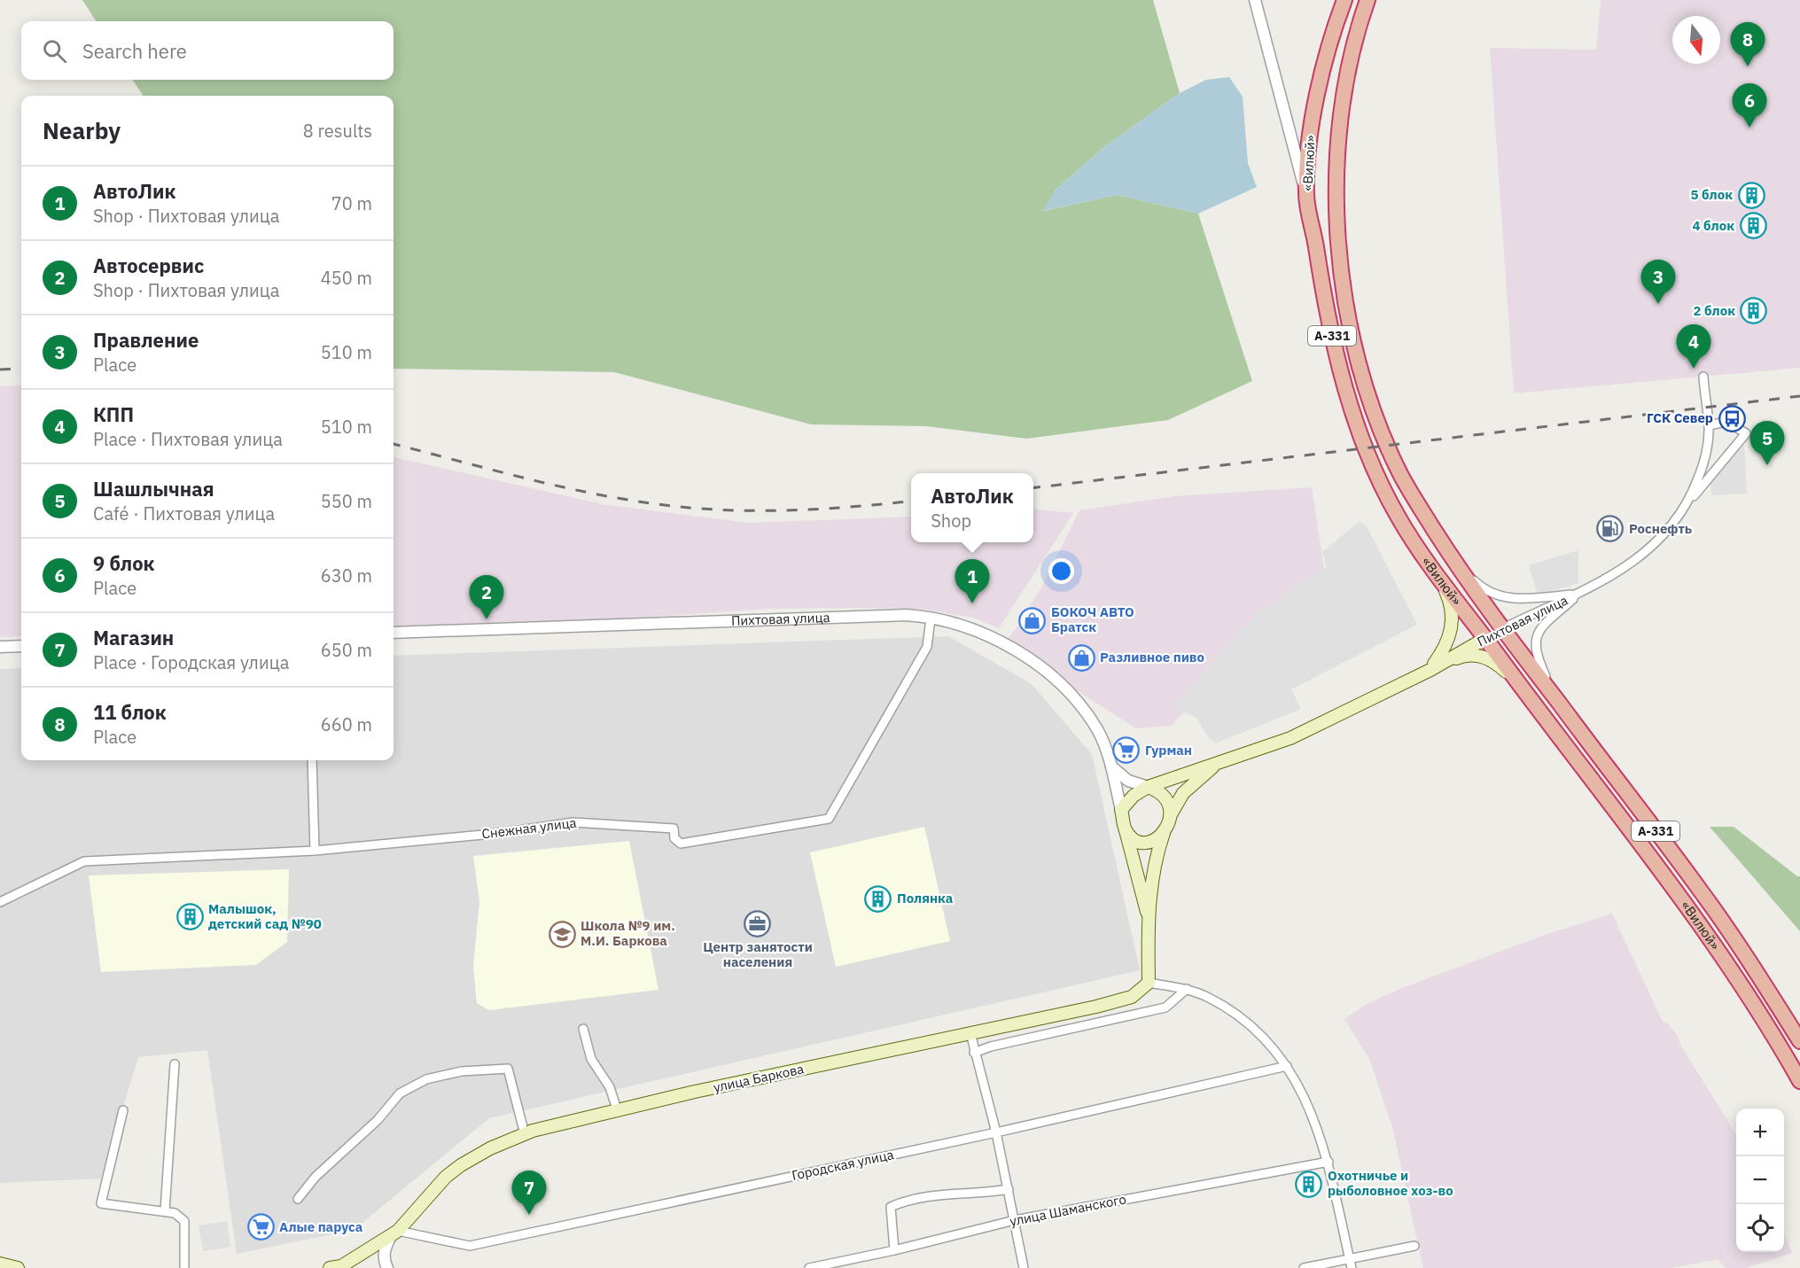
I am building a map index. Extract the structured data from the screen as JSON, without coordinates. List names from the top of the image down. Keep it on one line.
{"streets":{"highway":["«Вилюй»","А-331","Пихтовая улица"],"main road":["улица Баркова"],"street":["Снежная улица","Городская улица","улица Шаманского"]},"crossings":[["«Вилюй»","Пихтовая улица"],["Пихтовая улица","Снежная улица"],["улица Баркова","Городская улица"]],"places":{"building":["5 блок","4 блок","2 блок","Полянка","Малышок, детский сад №90","Охотничье и рыболовное хоз-во"],"bus stop":["ГСК Север"],"fuel station":["Роснефть"],"shop":["БОКОЧ АВТО Братск","Разливное пиво"],"supermarket":["Гурман","Алые паруса"],"office":["Центр занятости населения"],"school or university":["Школа №9 им. М.И. Баркова"]},"north":"bottom","page":{"search":"Search here","pins":["8","6","3","4","5","1","2","7"],"heading":["Nearby","8 results"],"list":[{"mark":"1","name":"АвтоЛик","note":"Shop · Пихтовая улица","value":"70 m"},{"mark":"2","name":"Автосервис","note":"Shop · Пихтовая улица","value":"450 m"},{"mark":"3","name":"Правление","note":"Place","value":"510 m"},{"mark":"4","name":"КПП","note":"Place · Пихтовая улица","value":"510 m"},{"mark":"5","name":"Шашлычная","note":"Café · Пихтовая улица","value":"550 m"},{"mark":"6","name":"9 блок","note":"Place","value":"630 m"},{"mark":"7","name":"Магазин","note":"Place · Городская улица","value":"650 m"},{"mark":"8","name":"11 блок","note":"Place","value":"660 m"}],"popup":["АвтоЛик","Shop"],"map_buttons":["+","−"]}}
